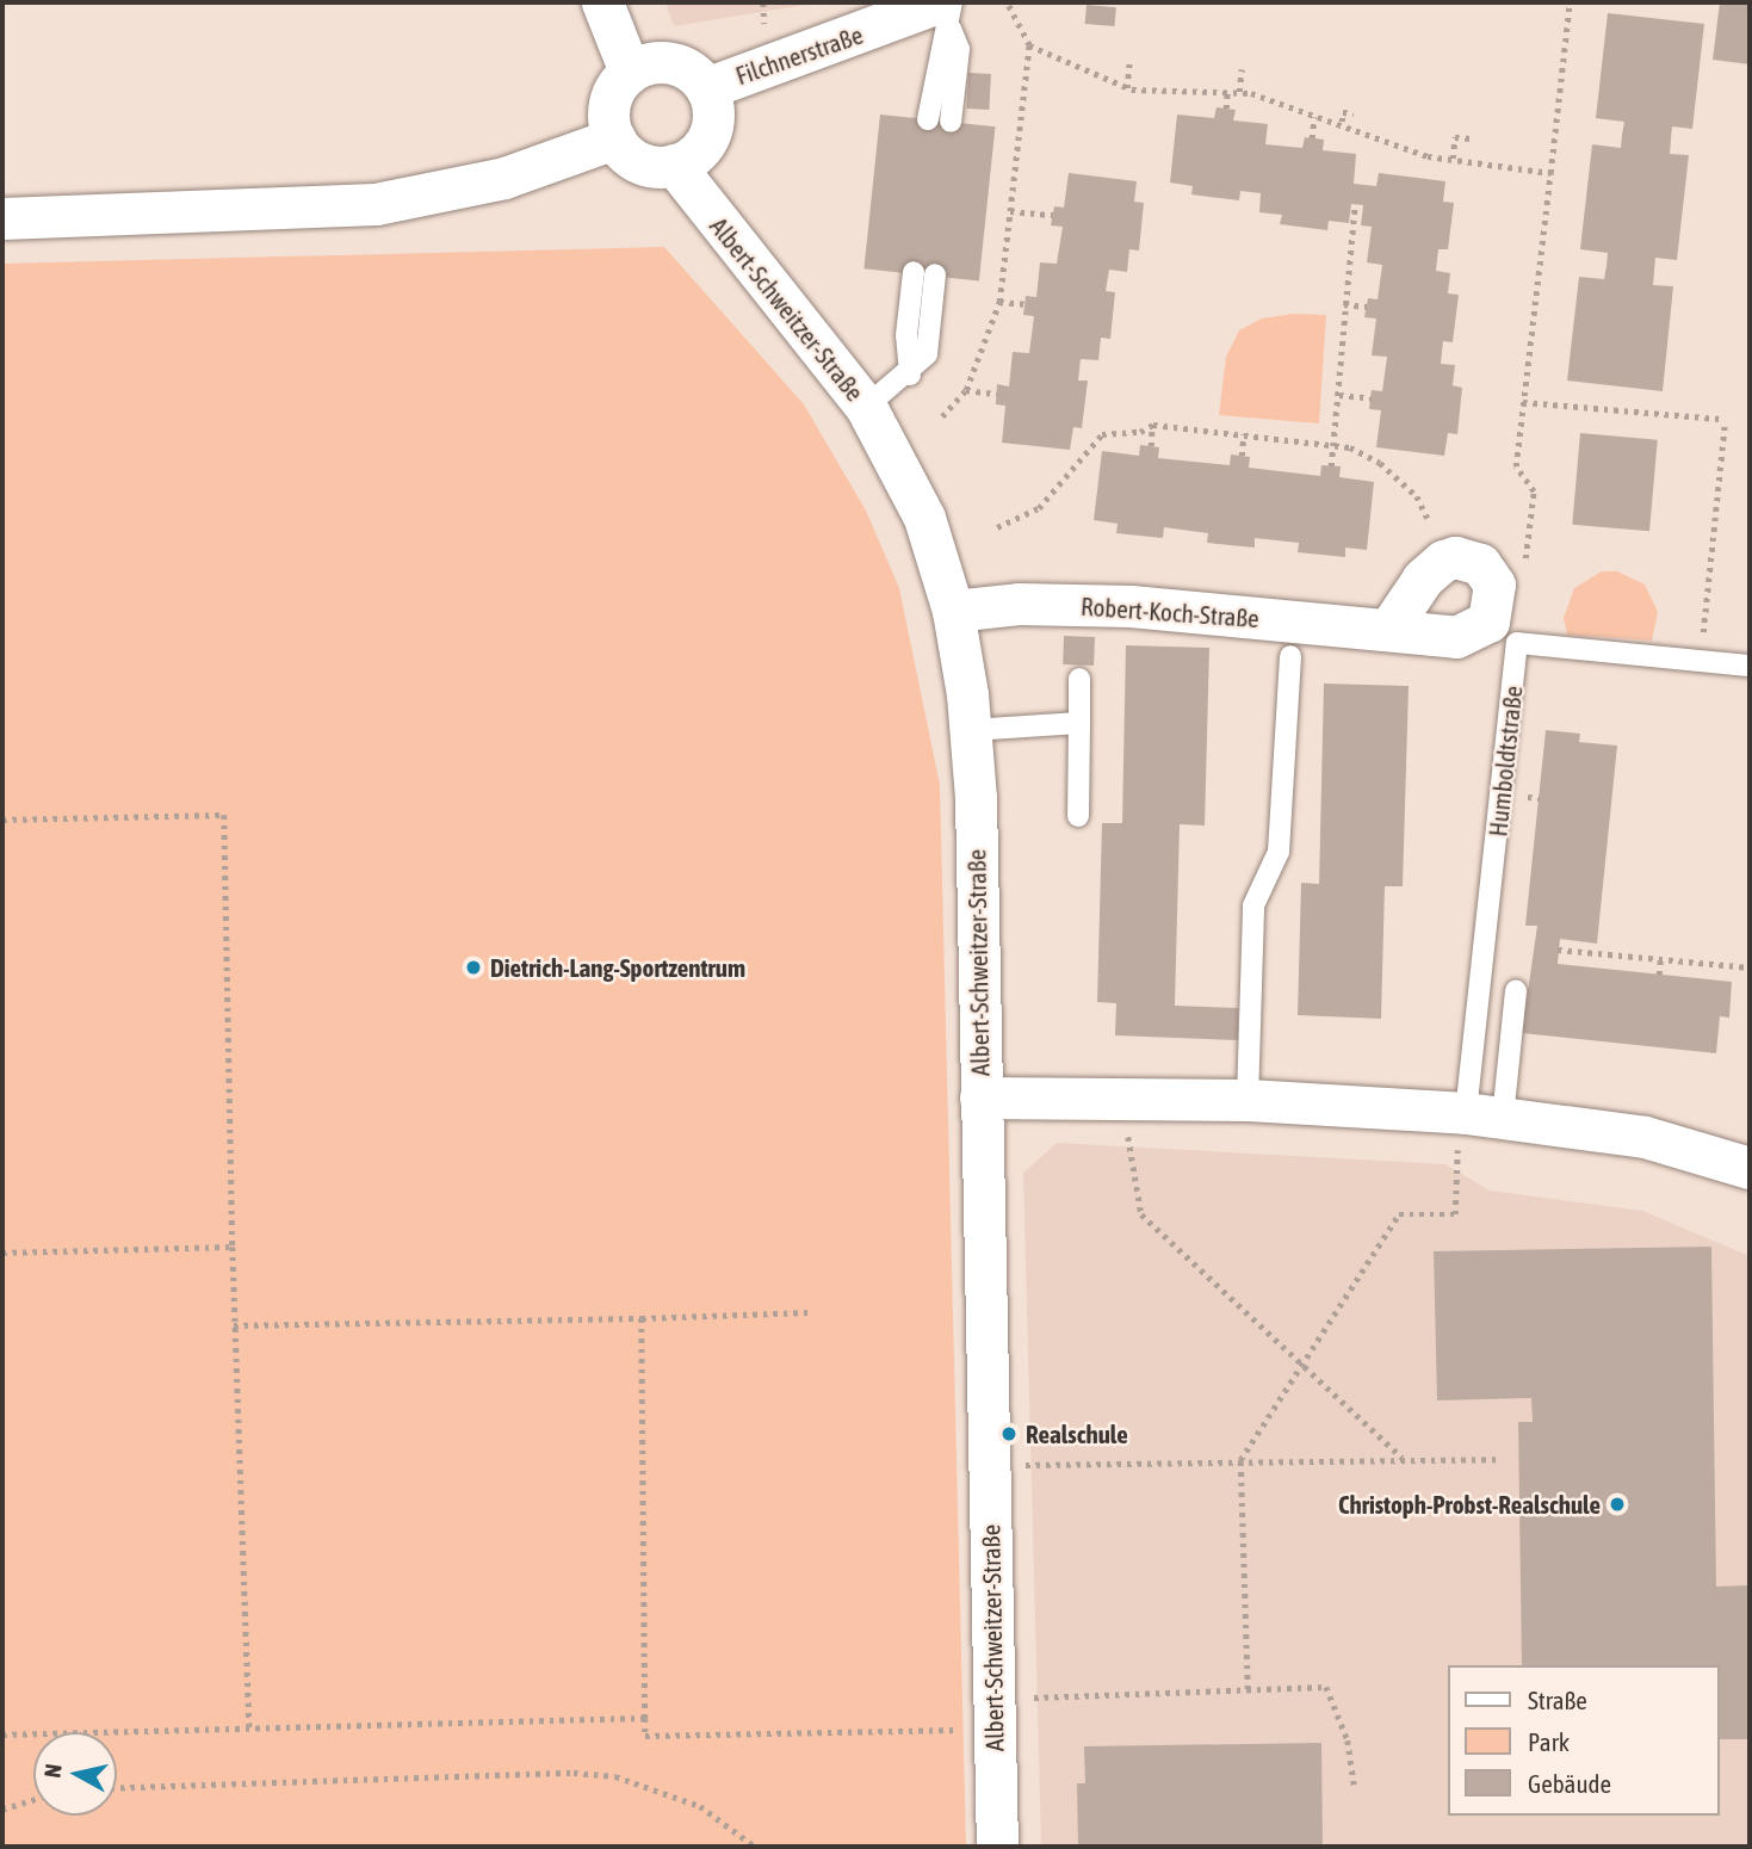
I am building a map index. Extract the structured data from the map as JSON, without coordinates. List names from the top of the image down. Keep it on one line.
{"streets":{"street":["Filchnerstraße","Albert-Schweitzer-Straße","Robert-Koch-Straße"],"lane":["Humboldtstraße"]},"crossings":[["Filchnerstraße","Albert-Schweitzer-Straße"],["Albert-Schweitzer-Straße","Robert-Koch-Straße"]],"places":["Dietrich-Lang-Sportzentrum","Realschule","Christoph-Probst-Realschule"],"legend":["Straße","Park","Gebäude"],"north":"left"}
